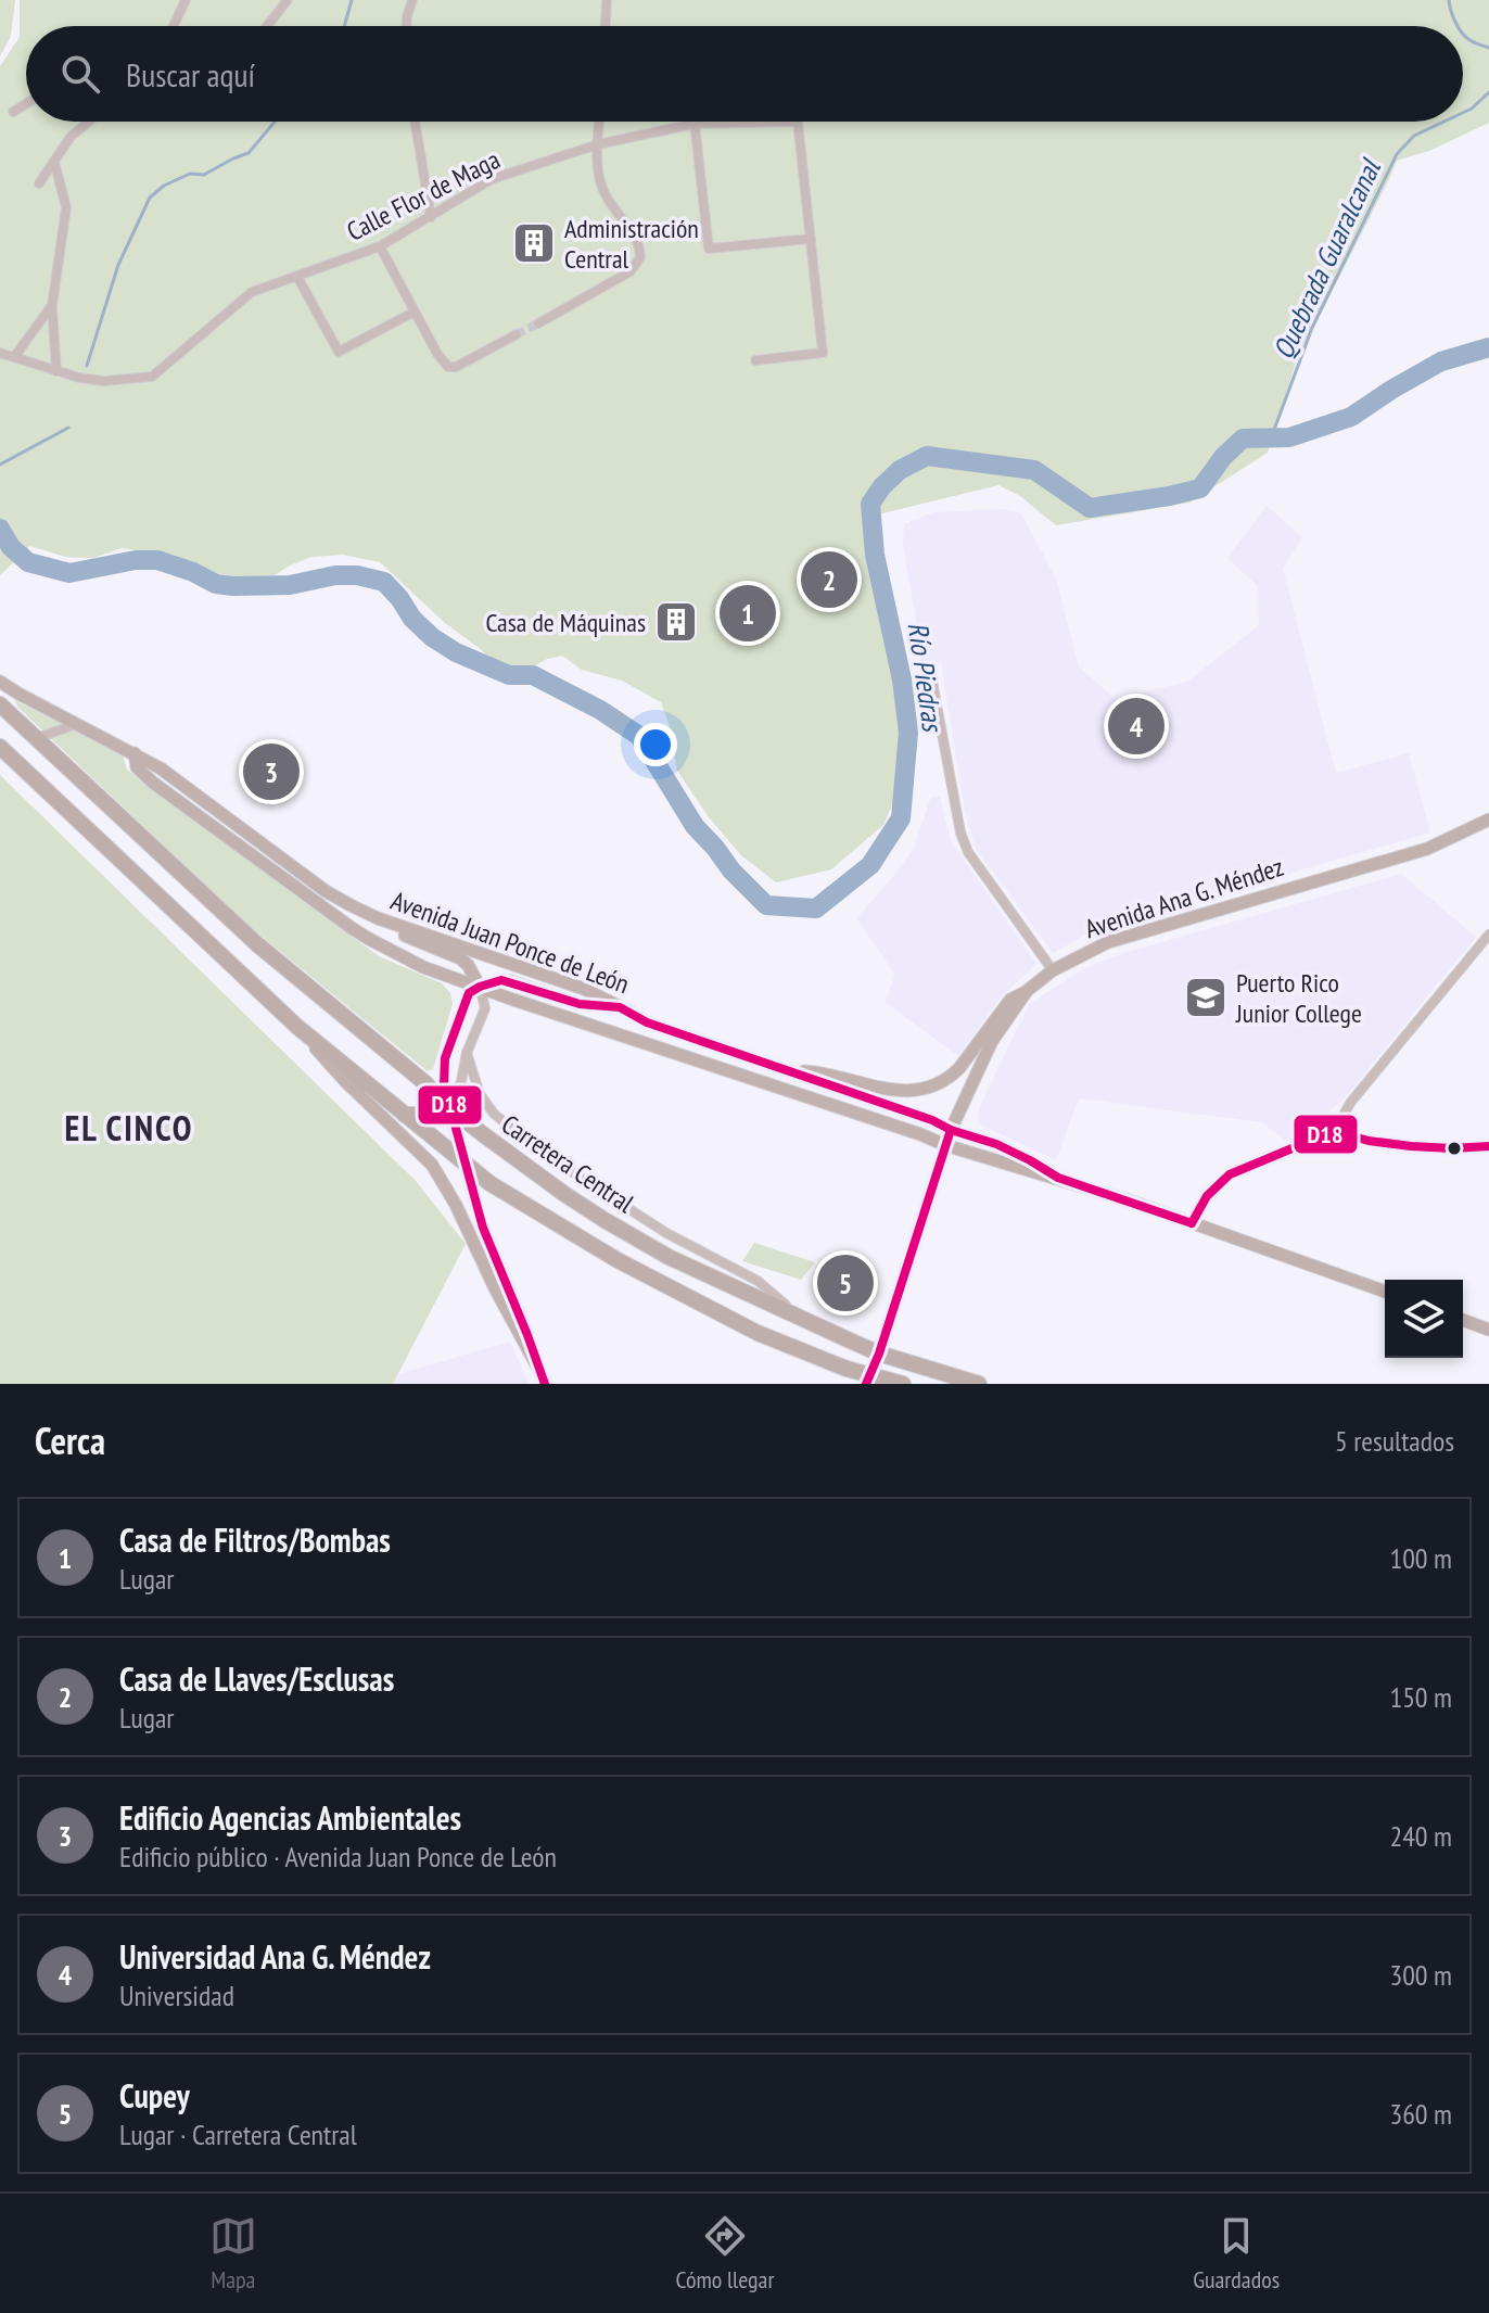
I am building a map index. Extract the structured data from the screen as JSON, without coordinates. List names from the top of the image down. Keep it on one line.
{"streets":{"highway":["Carretera Central"],"street":["Calle Flor de Maga","Avenida Ana G. Méndez","Avenida Juan Ponce de León"]},"crossings":[["Avenida Ana G. Méndez","Avenida Juan Ponce de León"],["Avenida Ana G. Méndez","Carretera Central"]],"districts":["EL CINCO"],"water":["Quebrada Guaralcanal","Río Piedras"],"places":{"building":["Administración Central","Casa de Máquinas"],"school or university":["Puerto Rico Junior College"]},"lines":["transit line D18"],"page":{"search":"Buscar aquí","pins":["2","1","4","3","5"],"heading":["Cerca","5 resultados"],"list":[{"mark":"1","name":"Casa de Filtros/Bombas","note":"Lugar","value":"100 m"},{"mark":"2","name":"Casa de Llaves/Esclusas","note":"Lugar","value":"150 m"},{"mark":"3","name":"Edificio Agencias Ambientales","note":"Edificio público · Avenida Juan Ponce de León","value":"240 m"},{"mark":"4","name":"Universidad Ana G. Méndez","note":"Universidad","value":"300 m"},{"mark":"5","name":"Cupey","note":"Lugar · Carretera Central","value":"360 m"}],"nav":["Mapa","Cómo llegar","Guardados"]}}
